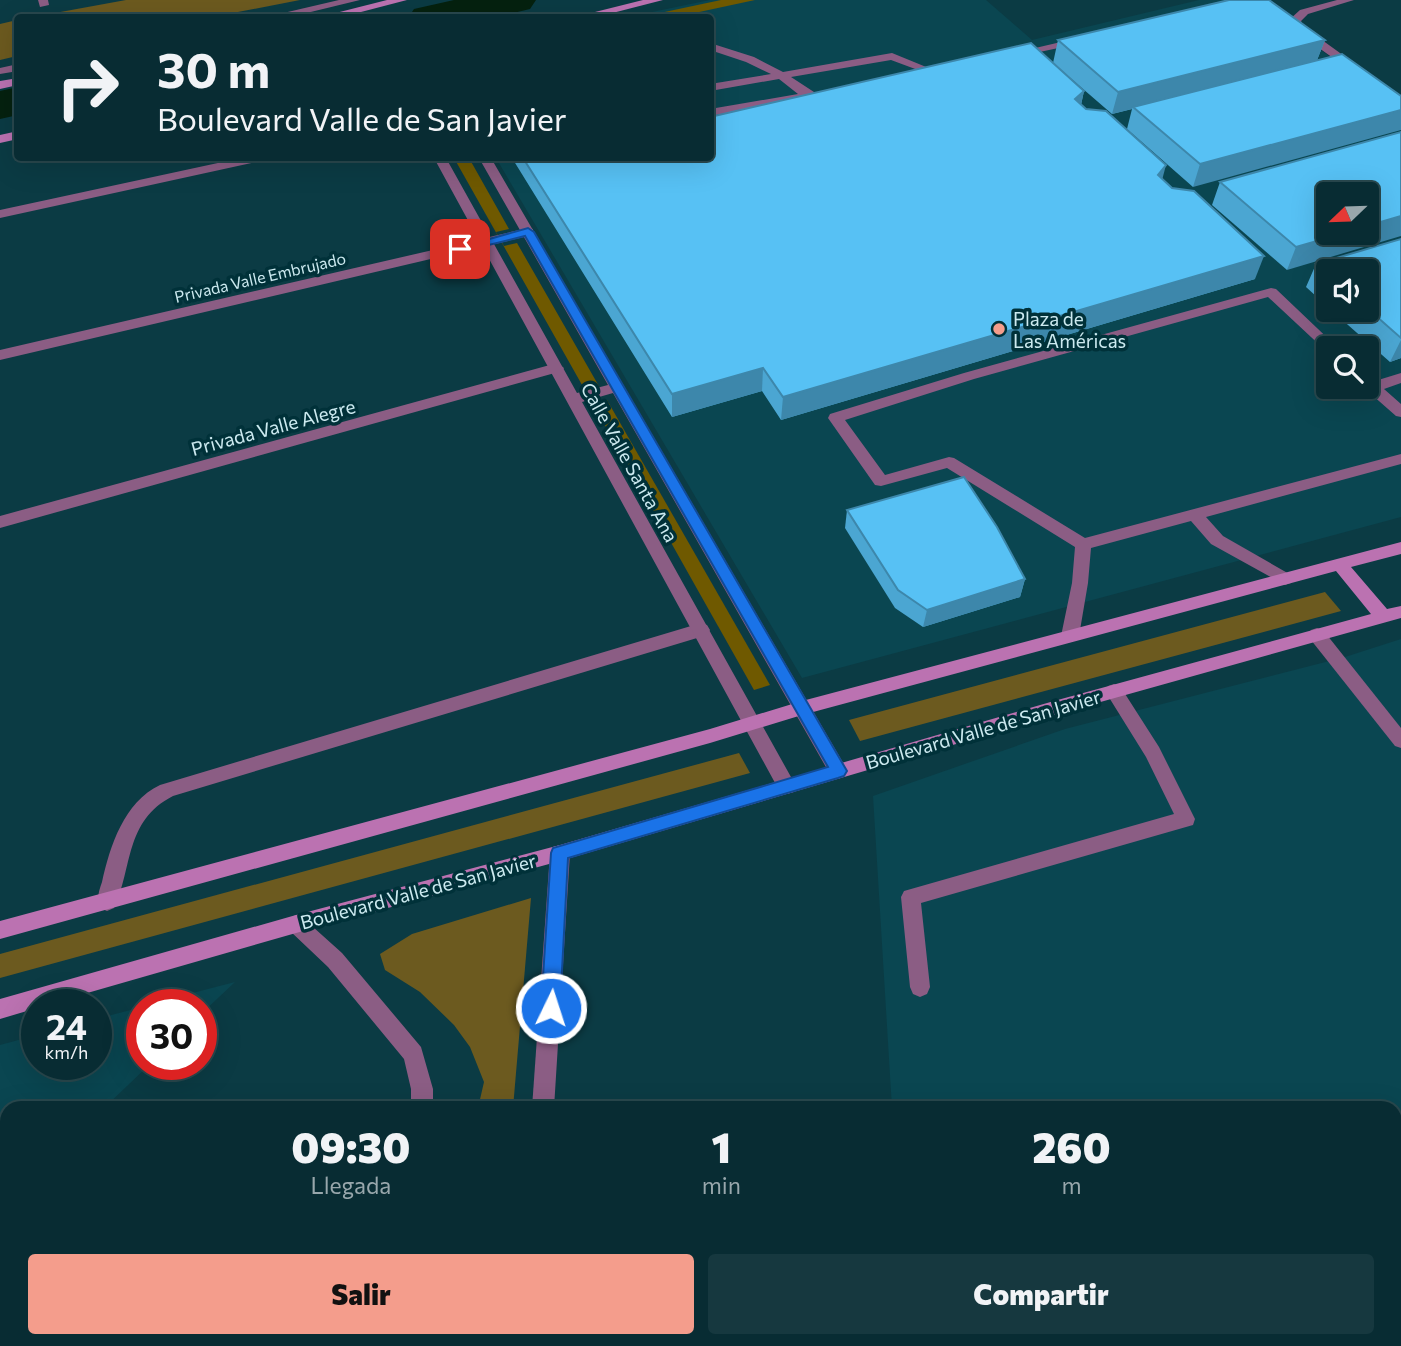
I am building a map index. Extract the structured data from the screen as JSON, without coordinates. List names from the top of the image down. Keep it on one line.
{"streets":{"main road":["Boulevard Valle de San Javier"],"street":["Privada Valle Embrujado","Privada Valle Alegre","Calle Valle Santa Ana"]},"crossings":[["Privada Valle Embrujado","Calle Valle Santa Ana"],["Privada Valle Alegre","Calle Valle Santa Ana"],["Calle Valle Santa Ana","Boulevard Valle de San Javier"]],"places":["Plaza de Las Américas"],"north":"bottom left","page":{"turn":["30 m","Boulevard Valle de San Javier"],"speed":"24 km/h","limit":"30","eta":["09:30","Llegada","1","min","260","m"],"buttons":["Salir","Compartir"]}}
